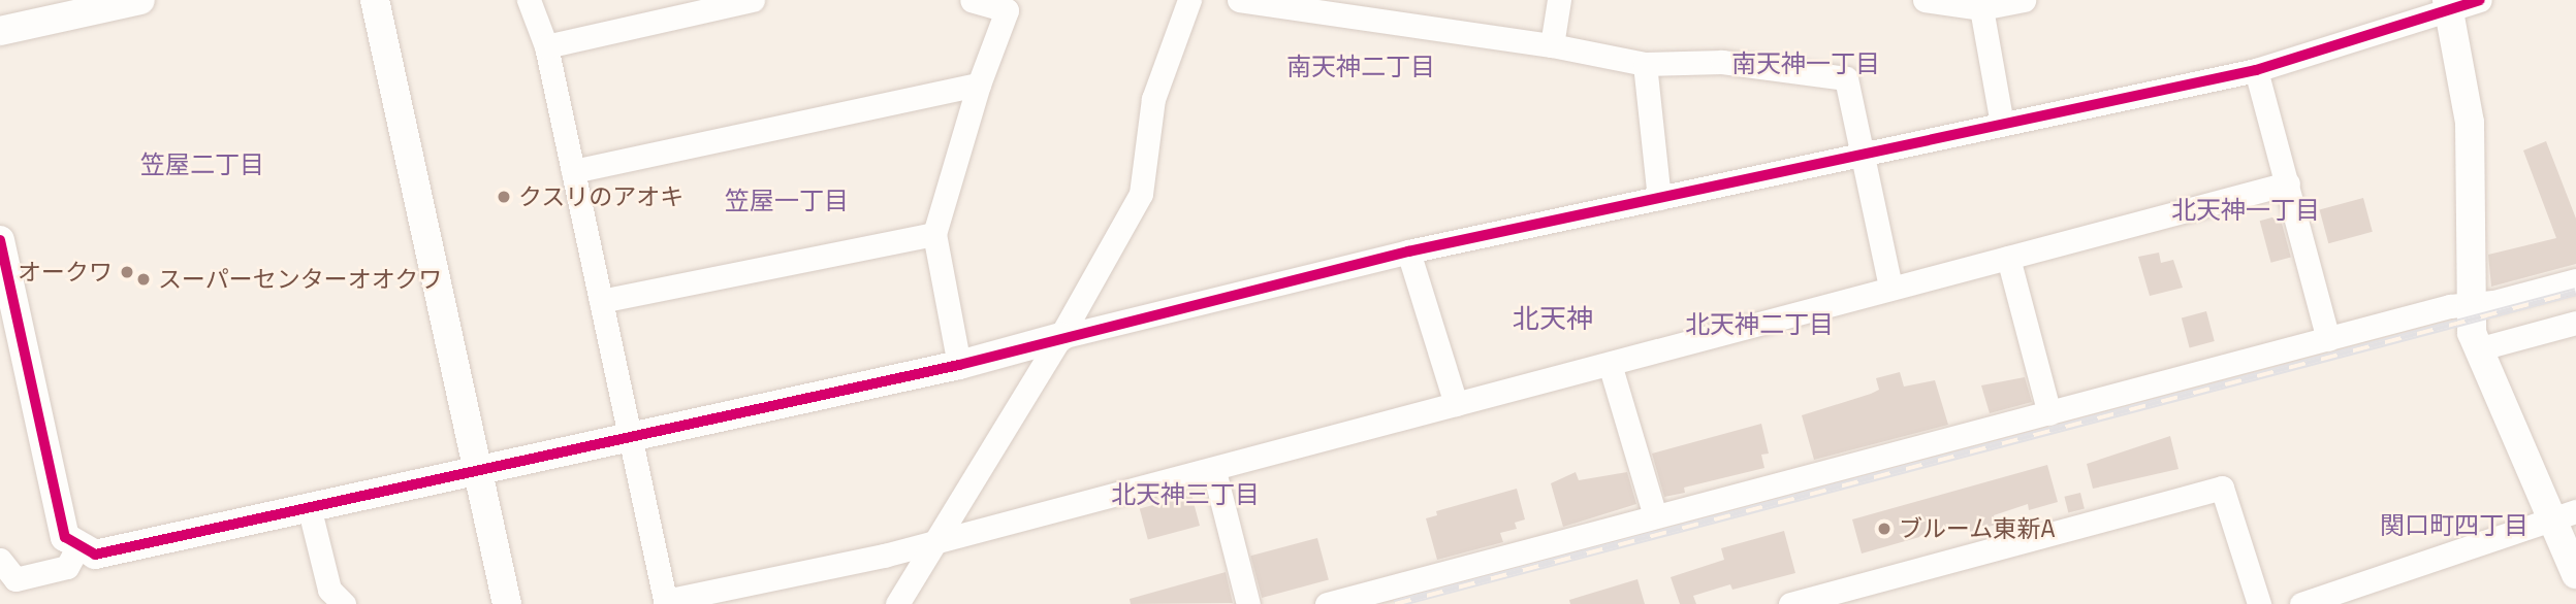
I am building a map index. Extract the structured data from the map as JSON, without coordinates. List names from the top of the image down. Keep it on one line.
{"districts":["南天神一丁目","南天神二丁目","笠屋二丁目","笠屋一丁目","北天神一丁目","北天神","北天神二丁目","北天神三丁目","関口町四丁目"],"places":["クスリのアオキ","オークワ","スーパーセンターオオクワ","ブルーム東新A"]}
